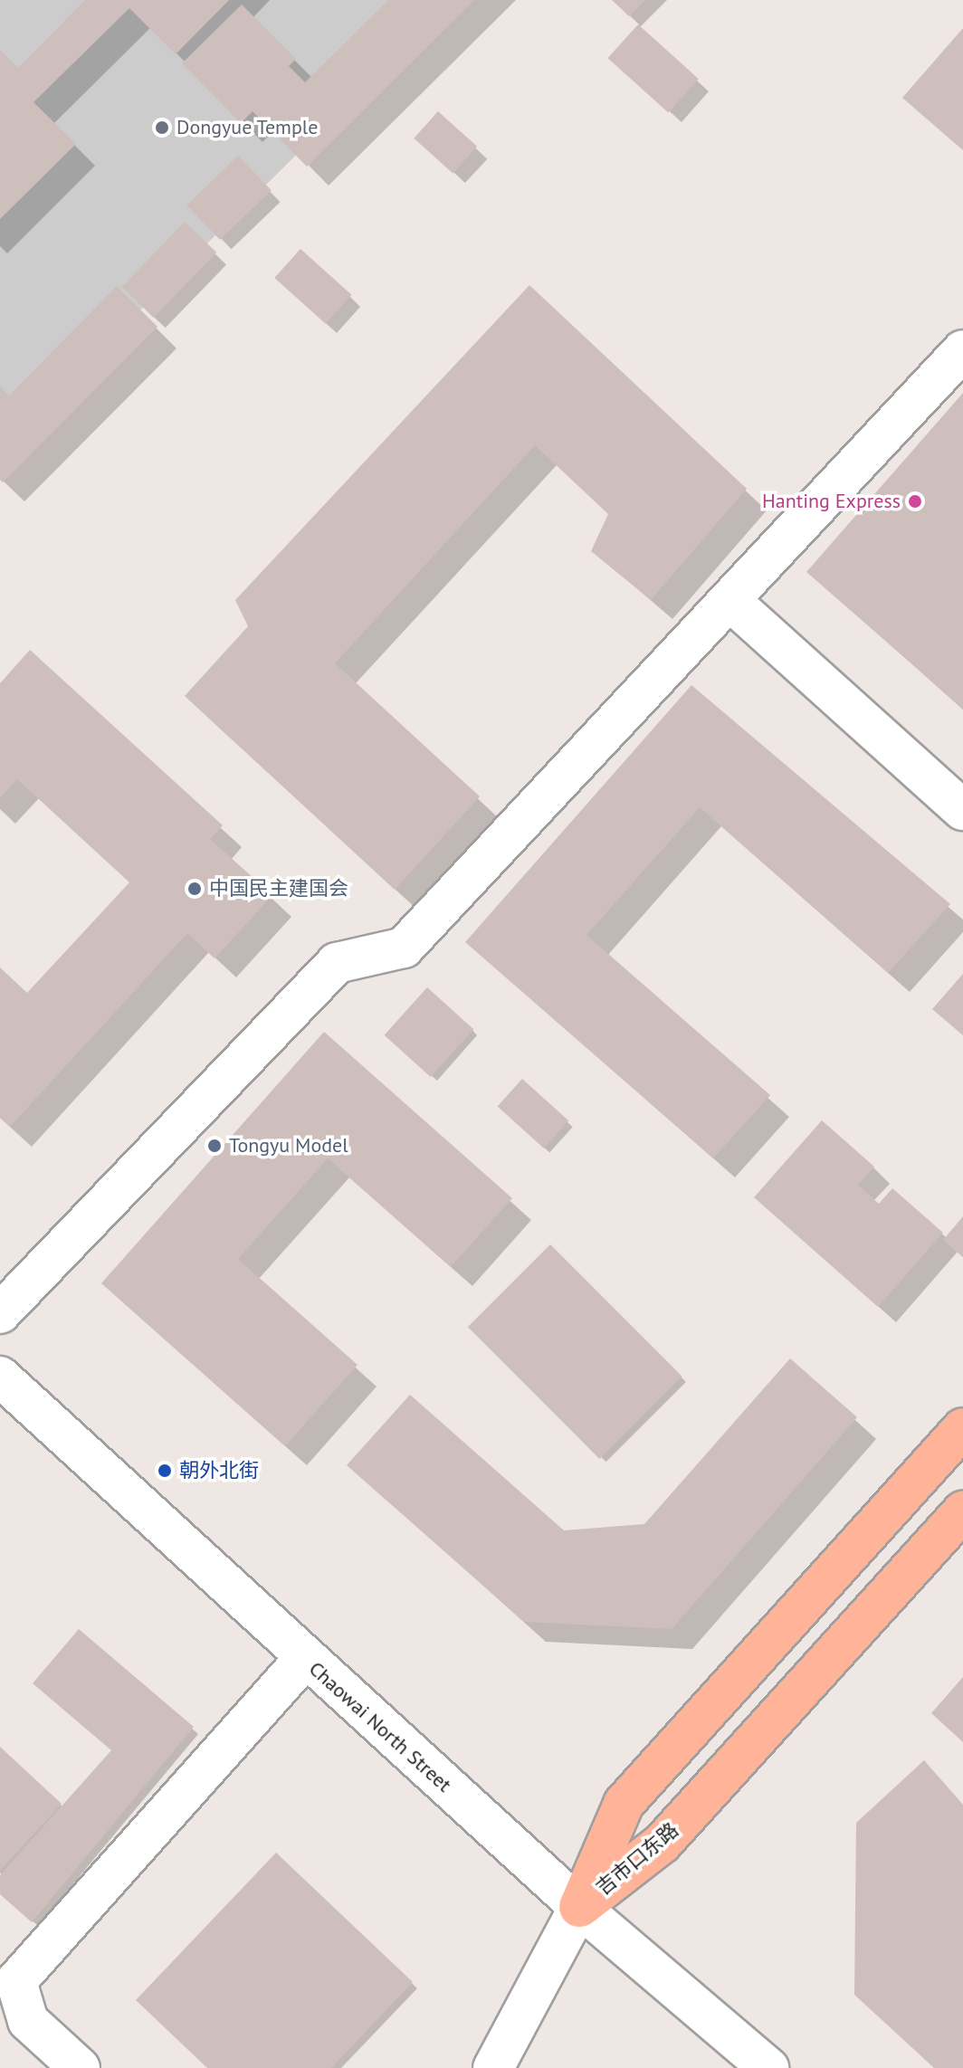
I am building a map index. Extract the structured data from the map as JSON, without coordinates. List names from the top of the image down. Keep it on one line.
{"streets":{"main road":["吉市口东路"],"street":["Chaowai North Street"]},"crossings":[["Chaowai North Street","吉市口东路"]],"places":["Dongyue Temple","Hanting Express","中国民主建国会","Tongyu Model","朝外北街"]}
